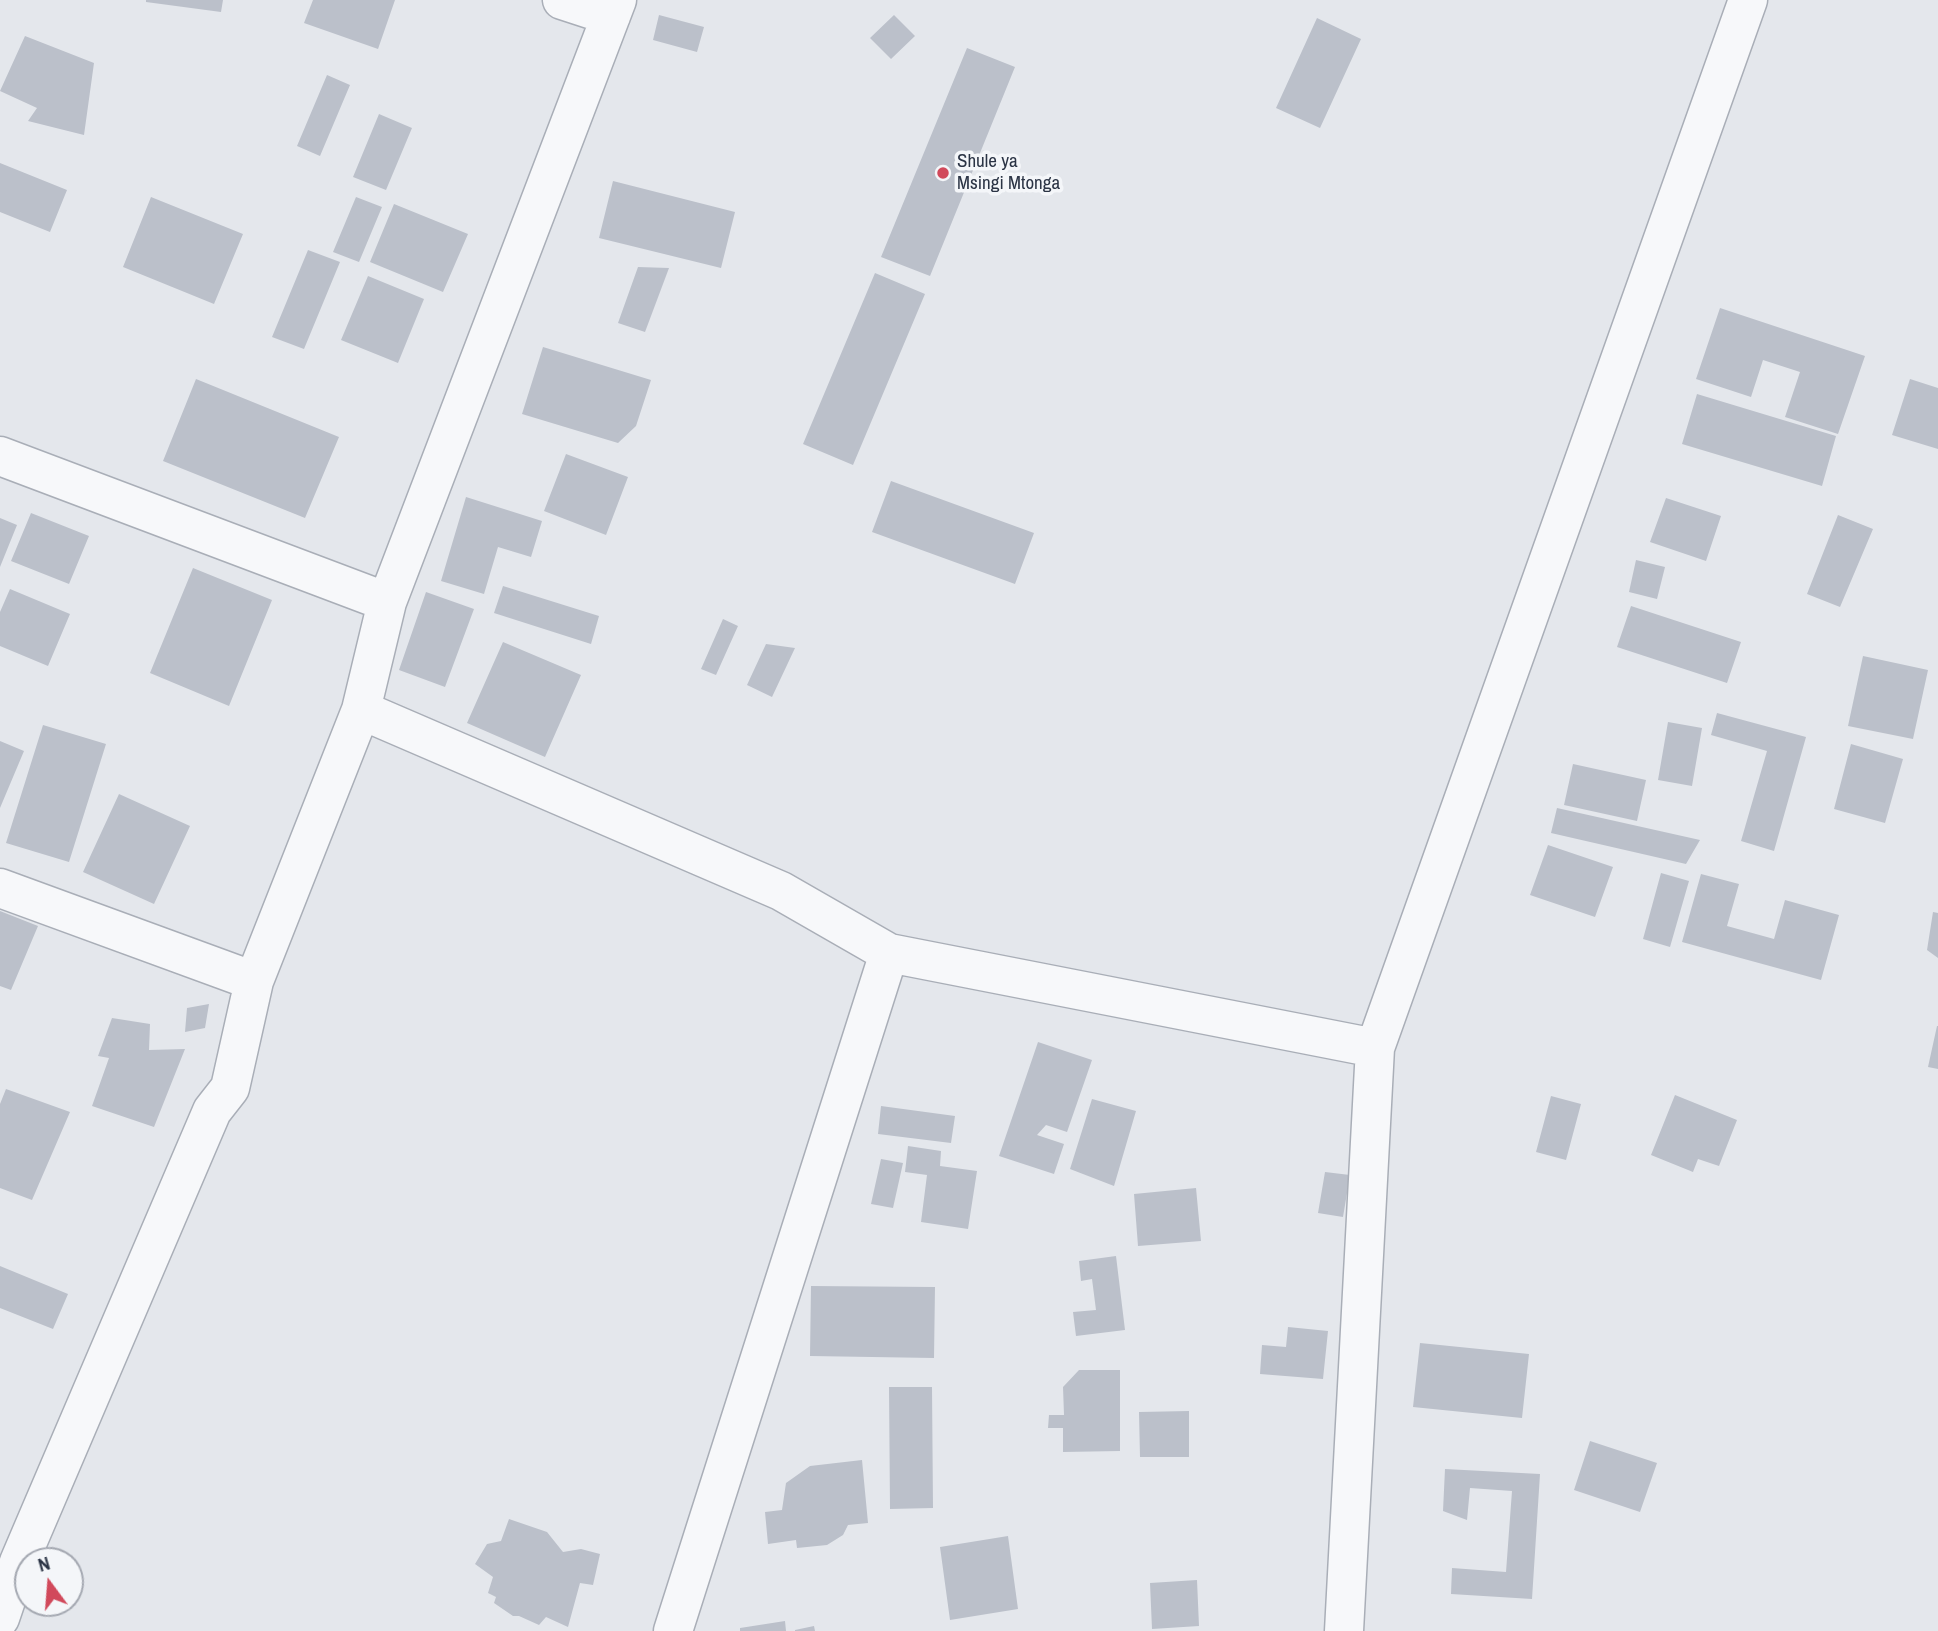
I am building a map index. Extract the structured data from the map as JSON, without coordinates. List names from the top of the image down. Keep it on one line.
{"places":["Shule ya Msingi Mtonga"],"north":"top"}
